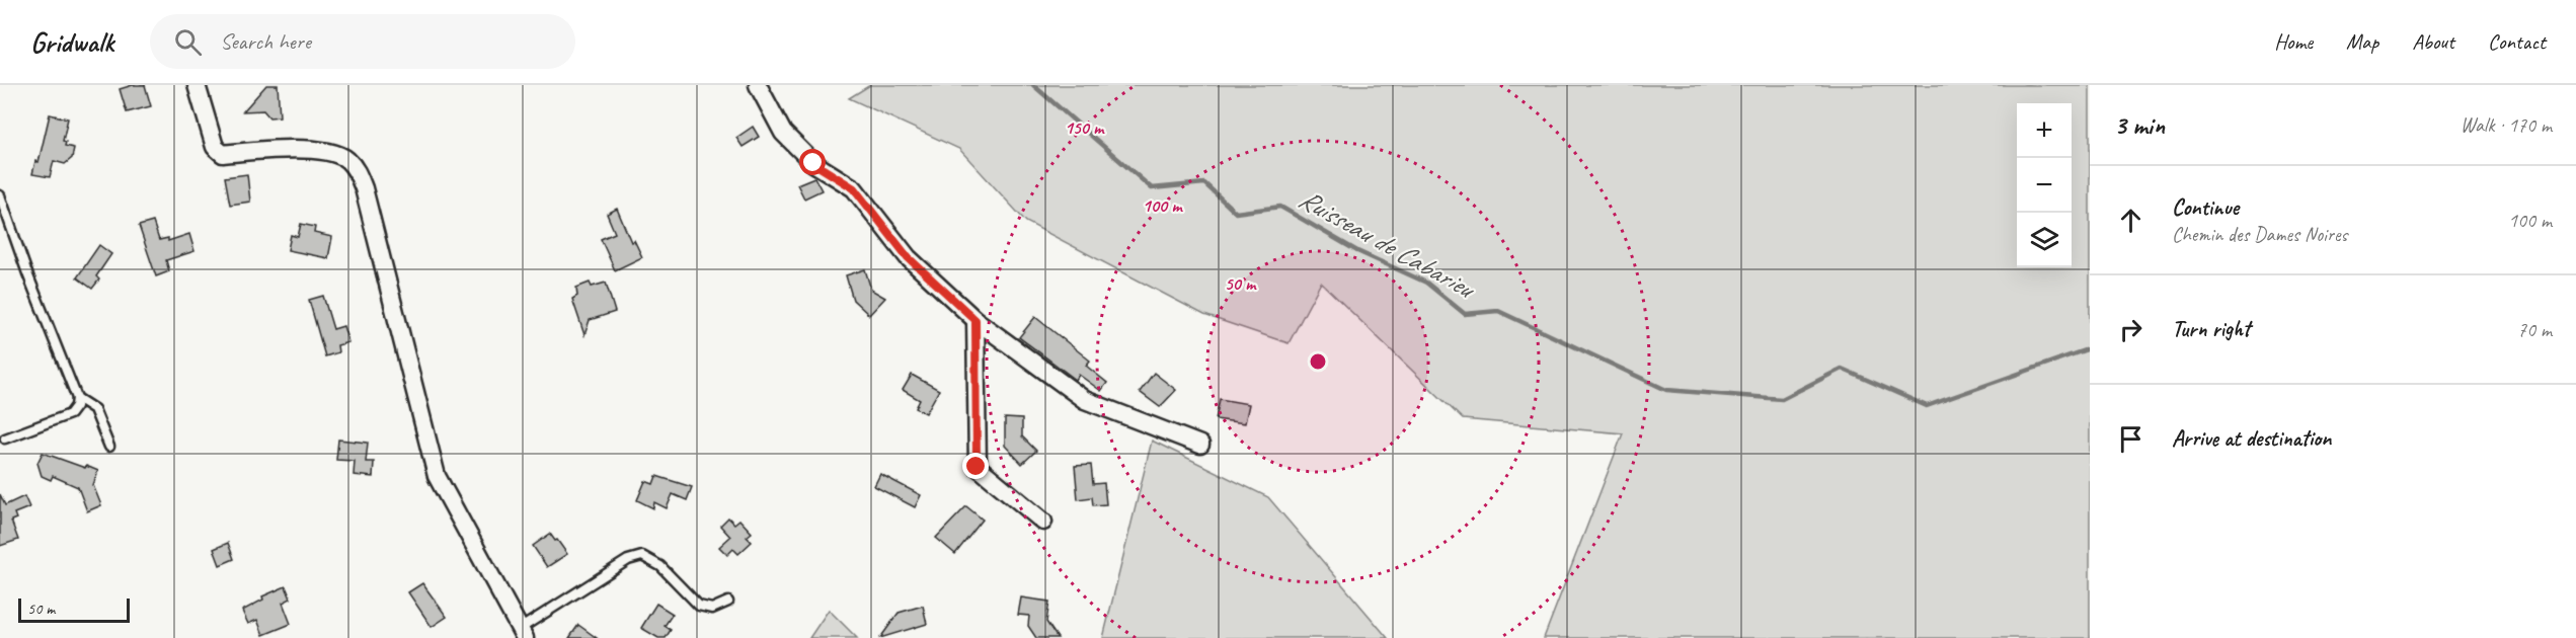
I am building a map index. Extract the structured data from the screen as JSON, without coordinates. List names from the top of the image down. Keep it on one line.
{"water":["Ruisseau de Cabarieu"],"scale_bar":"50 m","page":{"header":"Gridwalk","search":"Search here","nav":["Home","Map","About","Contact"],"heading":["3 min","Walk · 170 m"],"map_buttons":["+","−"],"list":[["Continue","Chemin des Dames Noires","100 m"],["Turn right","70 m"],"Arrive at destination"],"scale":"50 m"},"rings":["150 m","100 m","50 m"]}
